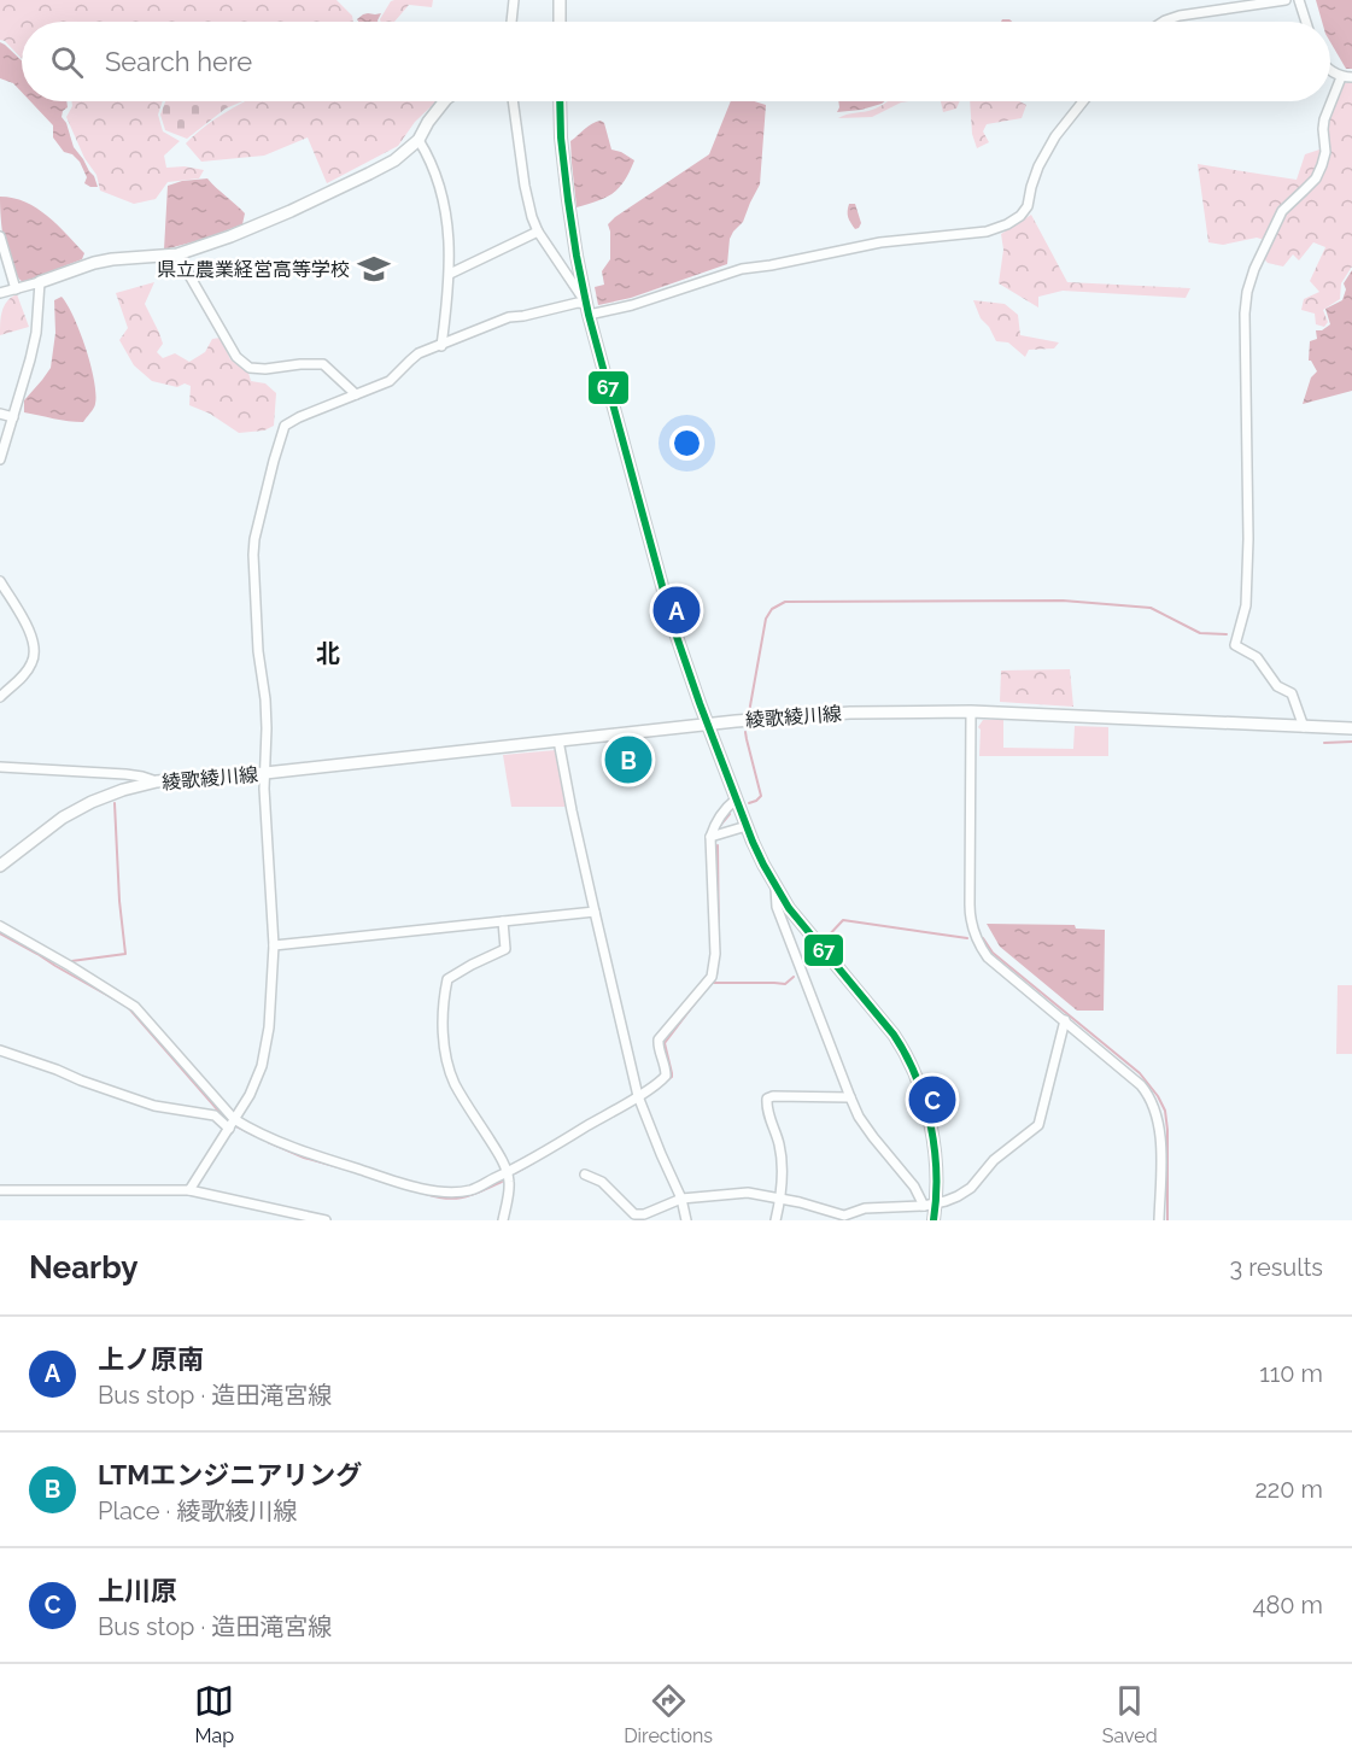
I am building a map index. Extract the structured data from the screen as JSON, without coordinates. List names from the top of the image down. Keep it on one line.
{"streets":{"main road":["綾歌綾川線"]},"districts":["北"],"places":{"school or university":["県立農業経営高等学校"]},"lines":["transit line 67"],"page":{"search":"Search here","pins":["A","B","C"],"heading":["Nearby","3 results"],"list":[{"mark":"A","name":"上ノ原南","note":"Bus stop · 造田滝宮線","value":"110 m"},{"mark":"B","name":"LTMエンジニアリング","note":"Place · 綾歌綾川線","value":"220 m"},{"mark":"C","name":"上川原","note":"Bus stop · 造田滝宮線","value":"480 m"}],"nav":["Map","Directions","Saved"]}}
